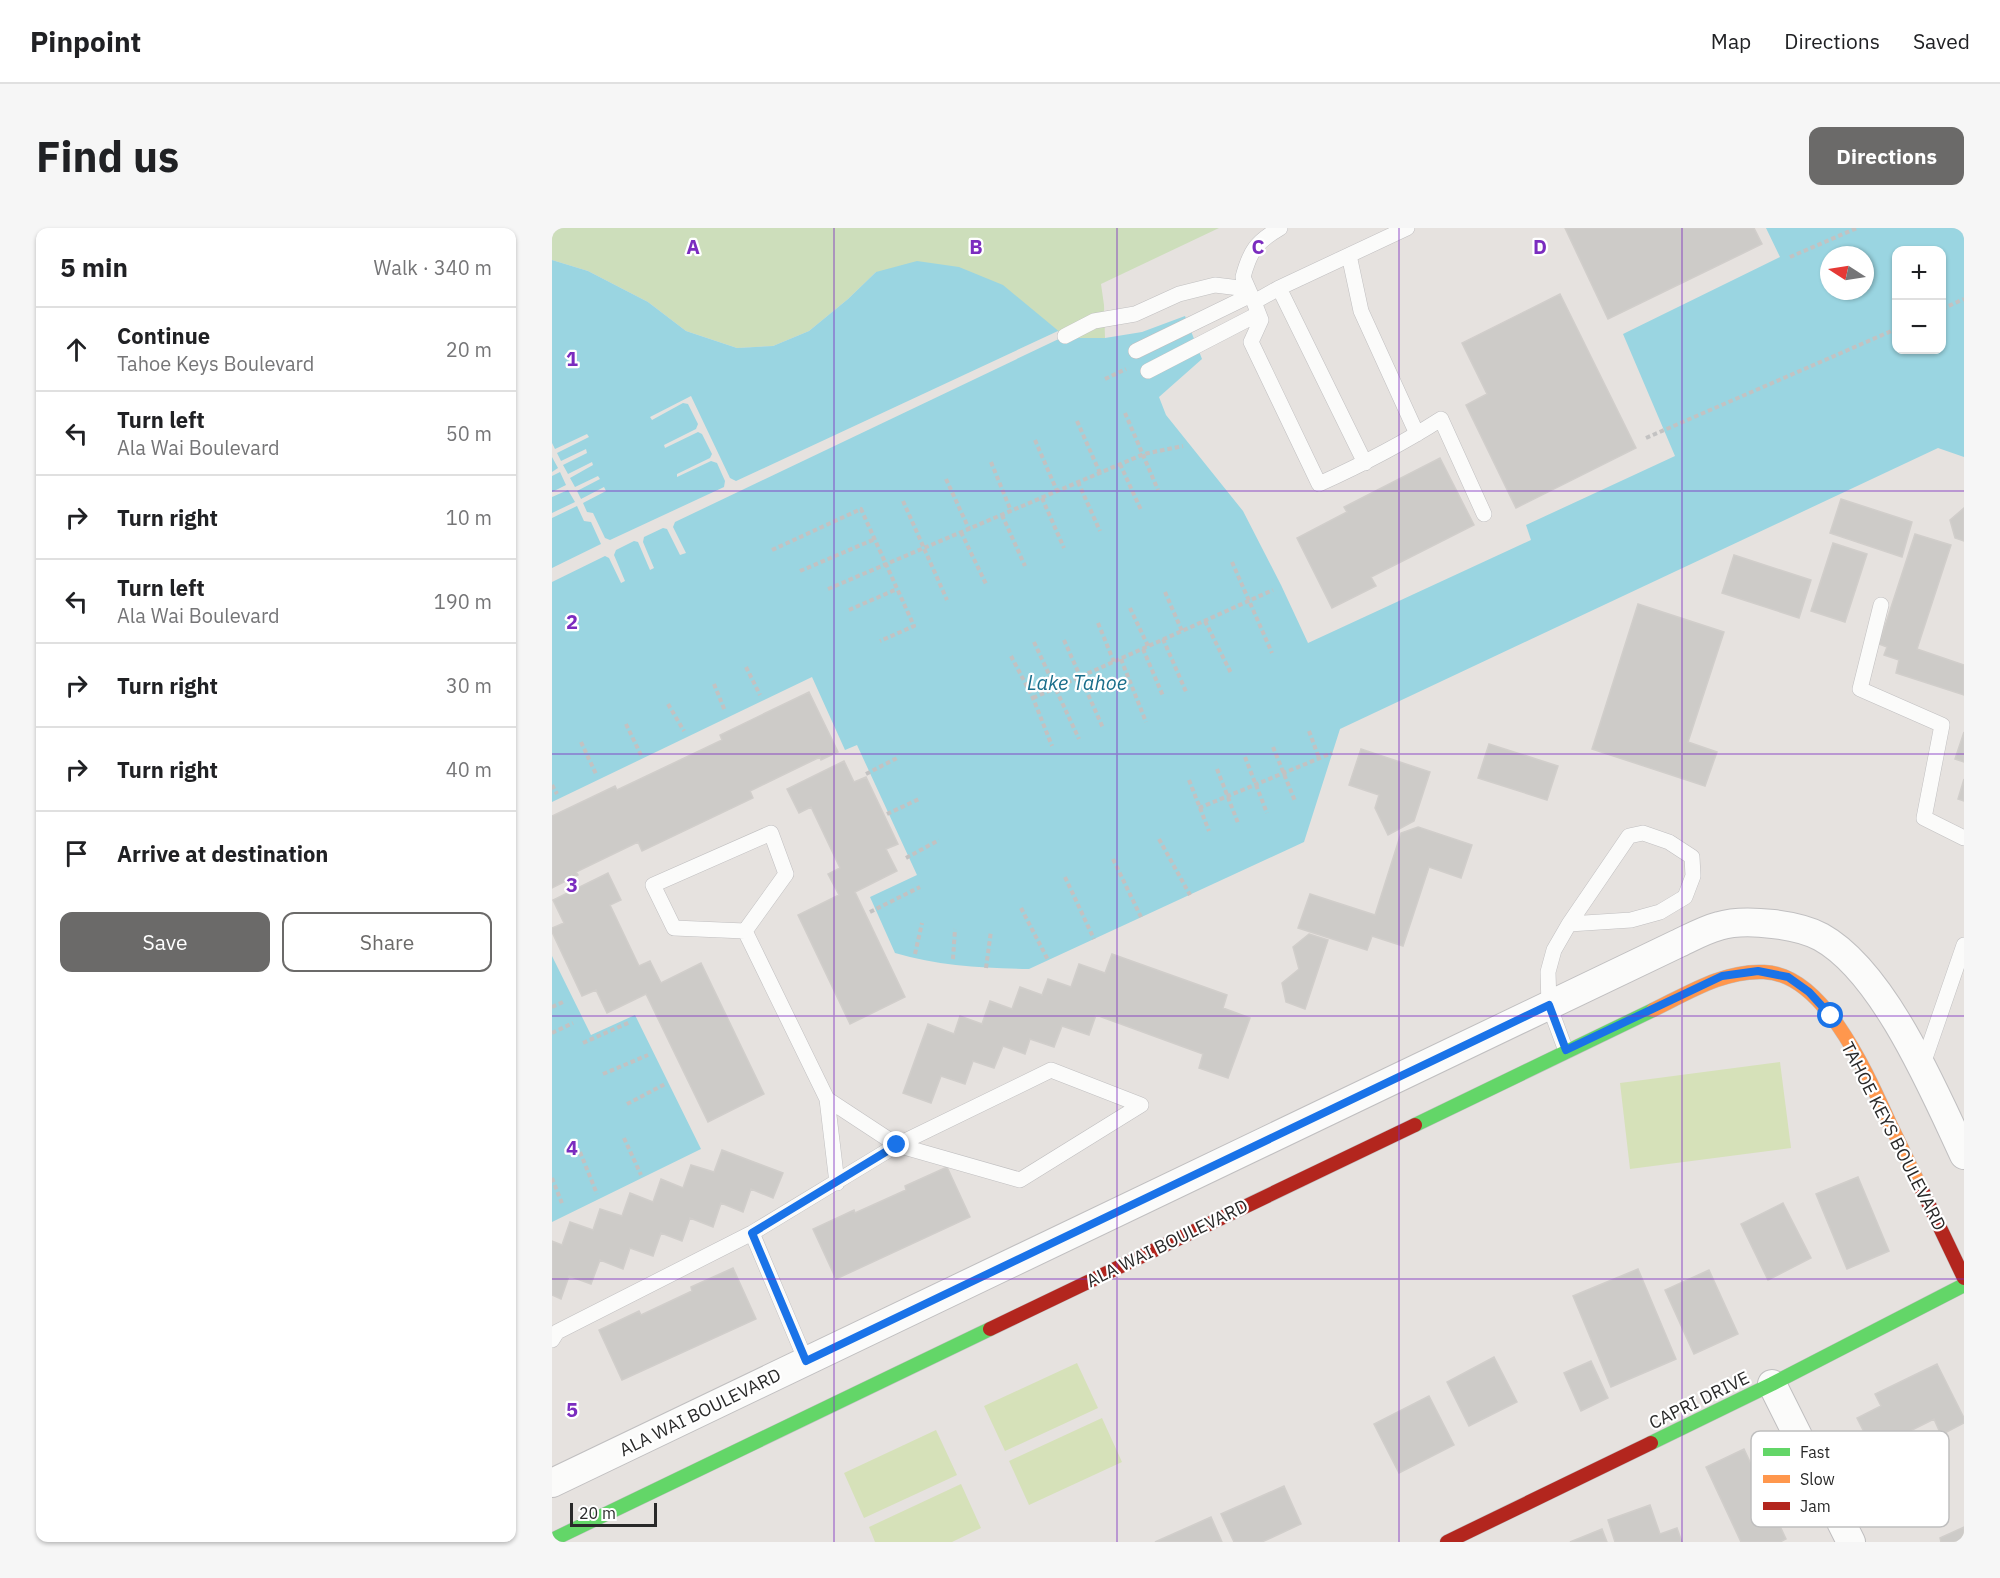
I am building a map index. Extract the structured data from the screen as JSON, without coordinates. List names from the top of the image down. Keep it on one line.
{"streets":{"street":["TAHOE KEYS BOULEVARD","ALA WAI BOULEVARD","CAPRI DRIVE"]},"crossings":[["TAHOE KEYS BOULEVARD","ALA WAI BOULEVARD"]],"water":["Lake Tahoe"],"legend":["Fast","Slow","Jam"],"scale_bar":"20 m","north":"left","page":{"header":"Pinpoint","nav":["Map","Directions","Saved"],"buttons":["Directions",["Save","Share"]],"title":"Find us","heading":["5 min","Walk · 340 m"],"map_buttons":["+","−"],"list":[["Continue","Tahoe Keys Boulevard","20 m"],["Turn left","Ala Wai Boulevard","50 m"],["Turn right","10 m"],["Turn left","Ala Wai Boulevard","190 m"],["Turn right","30 m"],["Turn right","40 m"],"Arrive at destination"],"scale":"20 m"},"grid":{"columns":["A","B","C","D"],"rows":["1","2","3","4","5"]}}
